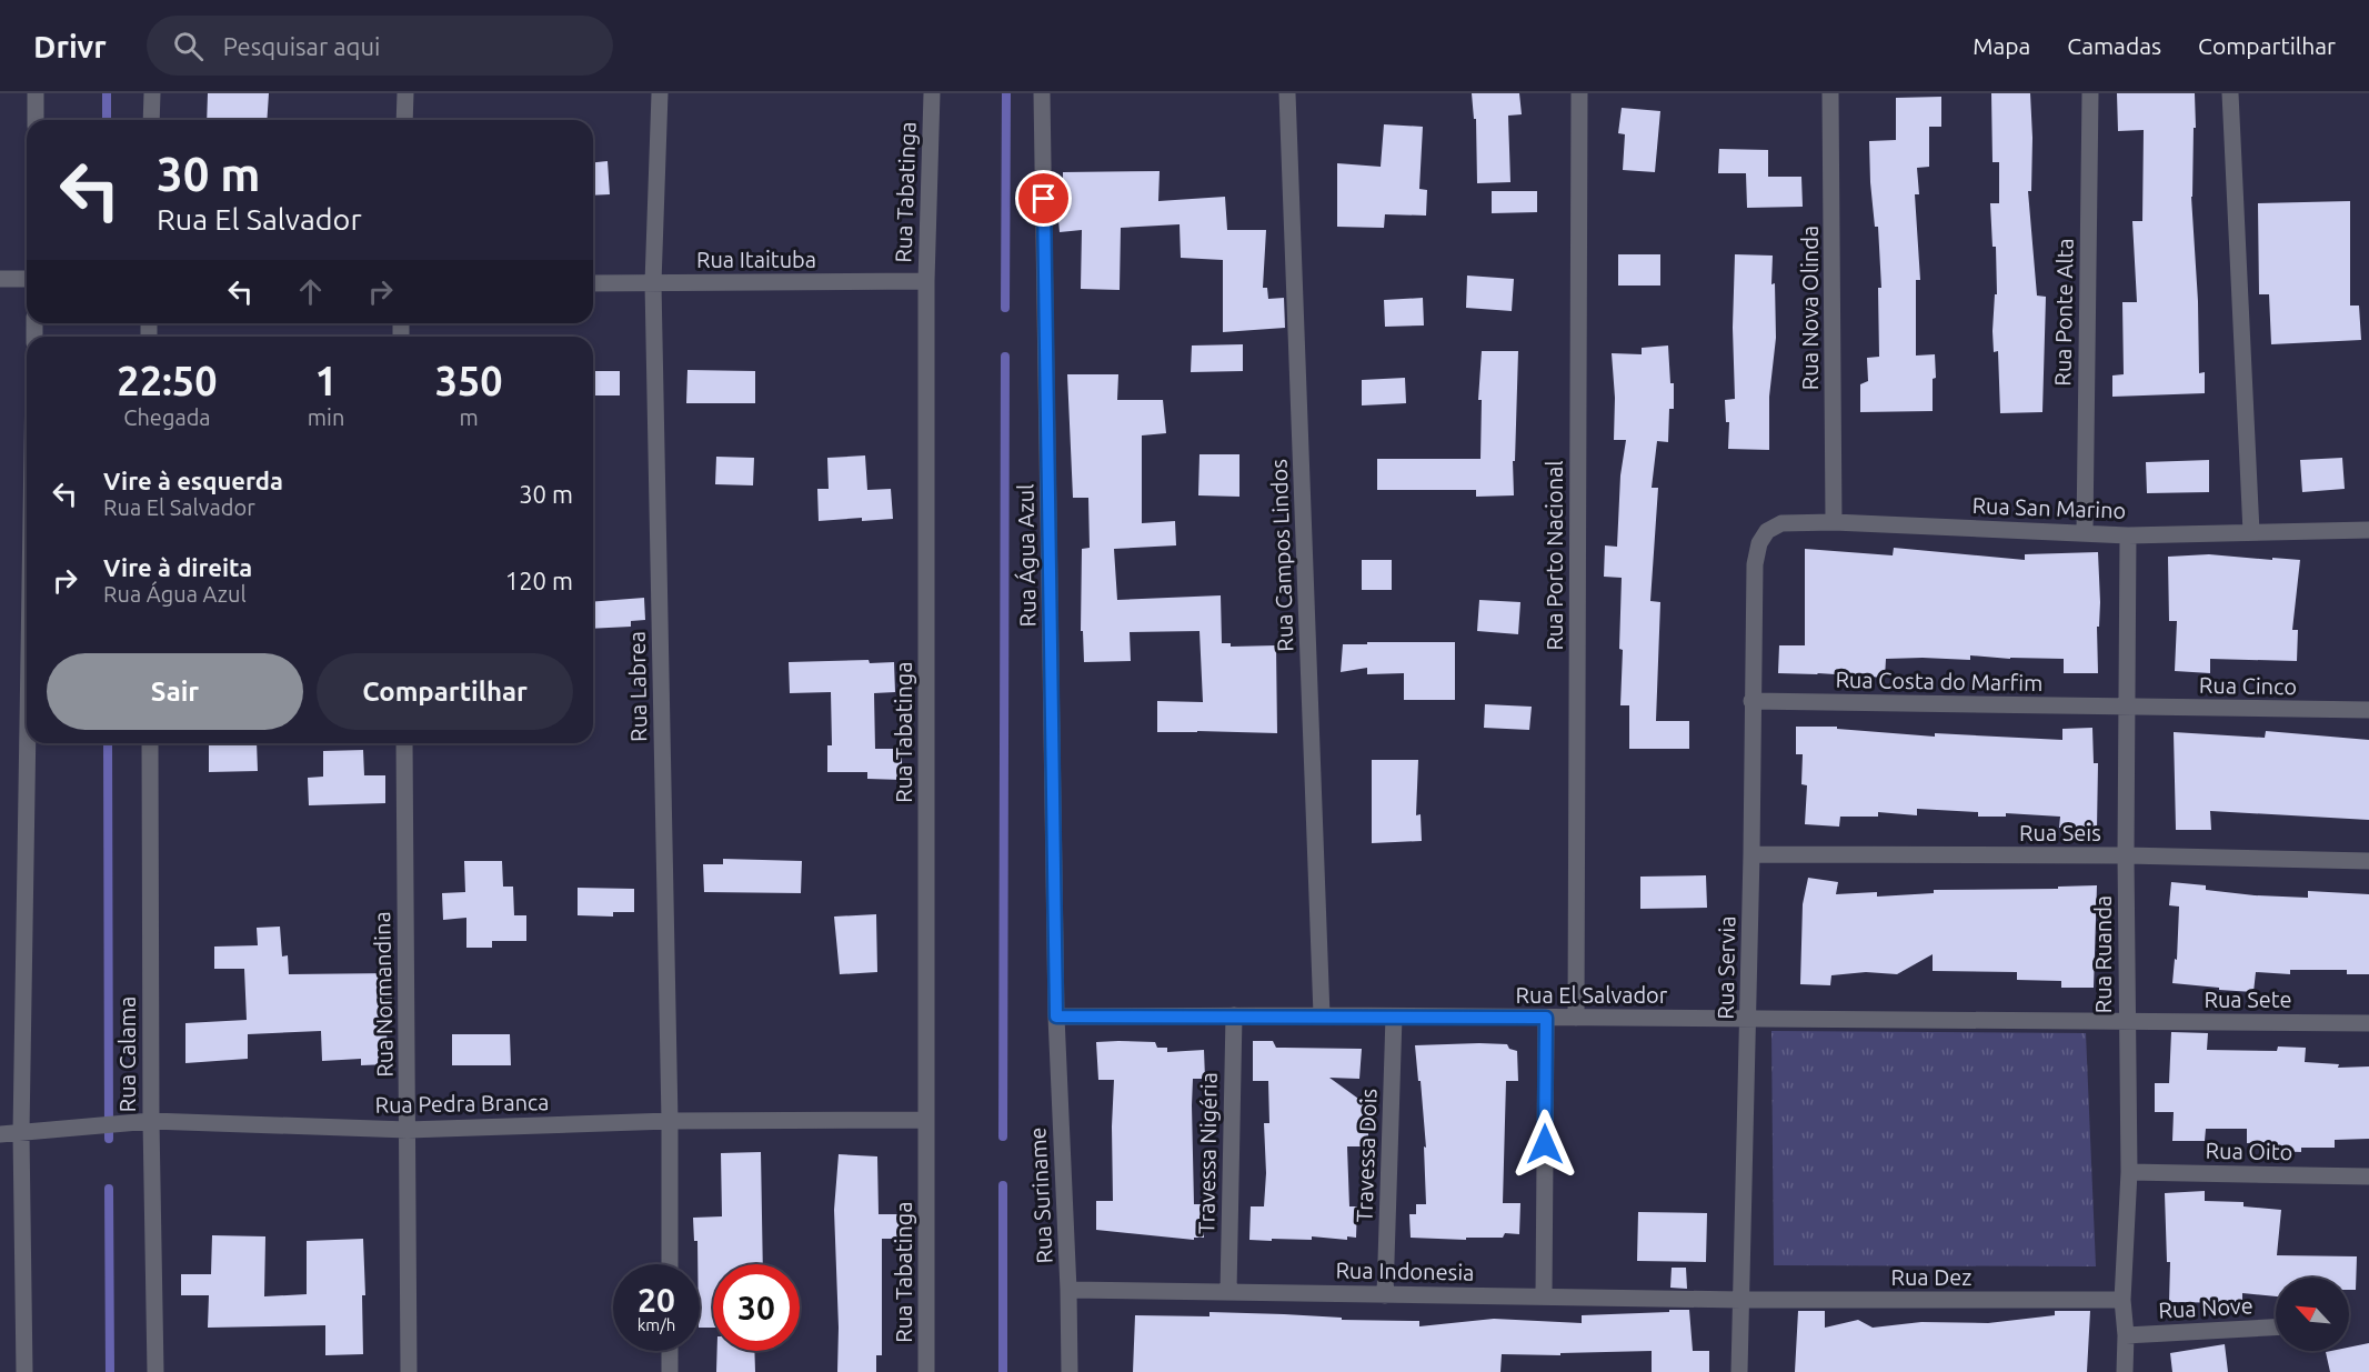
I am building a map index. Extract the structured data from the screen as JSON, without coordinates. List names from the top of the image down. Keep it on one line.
{"streets":{"street":["Rua Tabatinga","Rua Itaituba","Rua Nova Olinda","Rua Ponte Alta","Rua San Marino","Rua Água Azul","Rua Campos Lindos","Rua Porto Nacional","Rua Costa do Marfim","Rua Cinco","Rua Labrea","Rua Seis","Rua Ruanda","Rua Servia","Rua Normandina","Rua El Salvador","Rua Sete","Rua Calama","Rua Pedra Branca","Rua Oito","Travessa Nigéria","Travessa Dois","Rua Suriname","Rua Indonesia","Rua Dez","Rua Nove"]},"crossings":[["Rua Tabatinga","Rua Itaituba"],["Rua Tabatinga","Rua Pedra Branca"],["Rua Itaituba","Rua Labrea"],["Rua Nova Olinda","Rua San Marino"],["Rua Ponte Alta","Rua San Marino"],["Rua San Marino","Rua Ruanda"],["Rua San Marino","Rua Servia"],["Rua Água Azul","Rua El Salvador"],["Rua Água Azul","Rua Suriname"],["Rua Campos Lindos","Rua El Salvador"],["Rua Porto Nacional","Rua El Salvador"],["Rua Costa do Marfim","Rua Cinco"],["Rua Costa do Marfim","Rua Ruanda"],["Rua Costa do Marfim","Rua Servia"],["Rua Cinco","Rua Ruanda"],["Rua Labrea","Rua Pedra Branca"],["Rua Seis","Rua Ruanda"],["Rua Seis","Rua Servia"],["Rua Ruanda","Rua El Salvador"],["Rua Ruanda","Rua Sete"],["Rua Ruanda","Rua Oito"],["Rua Ruanda","Rua Dez"],["Rua Ruanda","Rua Nove"],["Rua Servia","Rua El Salvador"],["Rua Servia","Rua Indonesia"],["Rua Servia","Rua Dez"],["Rua Normandina","Rua Pedra Branca"],["Rua El Salvador","Rua Sete"],["Rua El Salvador","Travessa Nigéria"],["Rua El Salvador","Travessa Dois"],["Rua El Salvador","Rua Suriname"],["Rua Calama","Rua Pedra Branca"],["Travessa Nigéria","Rua Indonesia"],["Travessa Dois","Rua Indonesia"],["Rua Suriname","Rua Indonesia"],["Rua Indonesia","Rua Dez"]],"north":"top left","page":{"header":"Drivr","search":"Pesquisar aqui","nav":["Mapa","Camadas","Compartilhar"],"turn":["30 m","Rua El Salvador"],"eta":["22:50","Chegada","1","min","350","m"],"list":[{"name":"Vire à esquerda","note":"Rua El Salvador","value":"30 m"},{"name":"Vire à direita","note":"Rua Água Azul","value":"120 m"}],"buttons":["Sair","Compartilhar"],"speed":"20 km/h","limit":"30"}}
